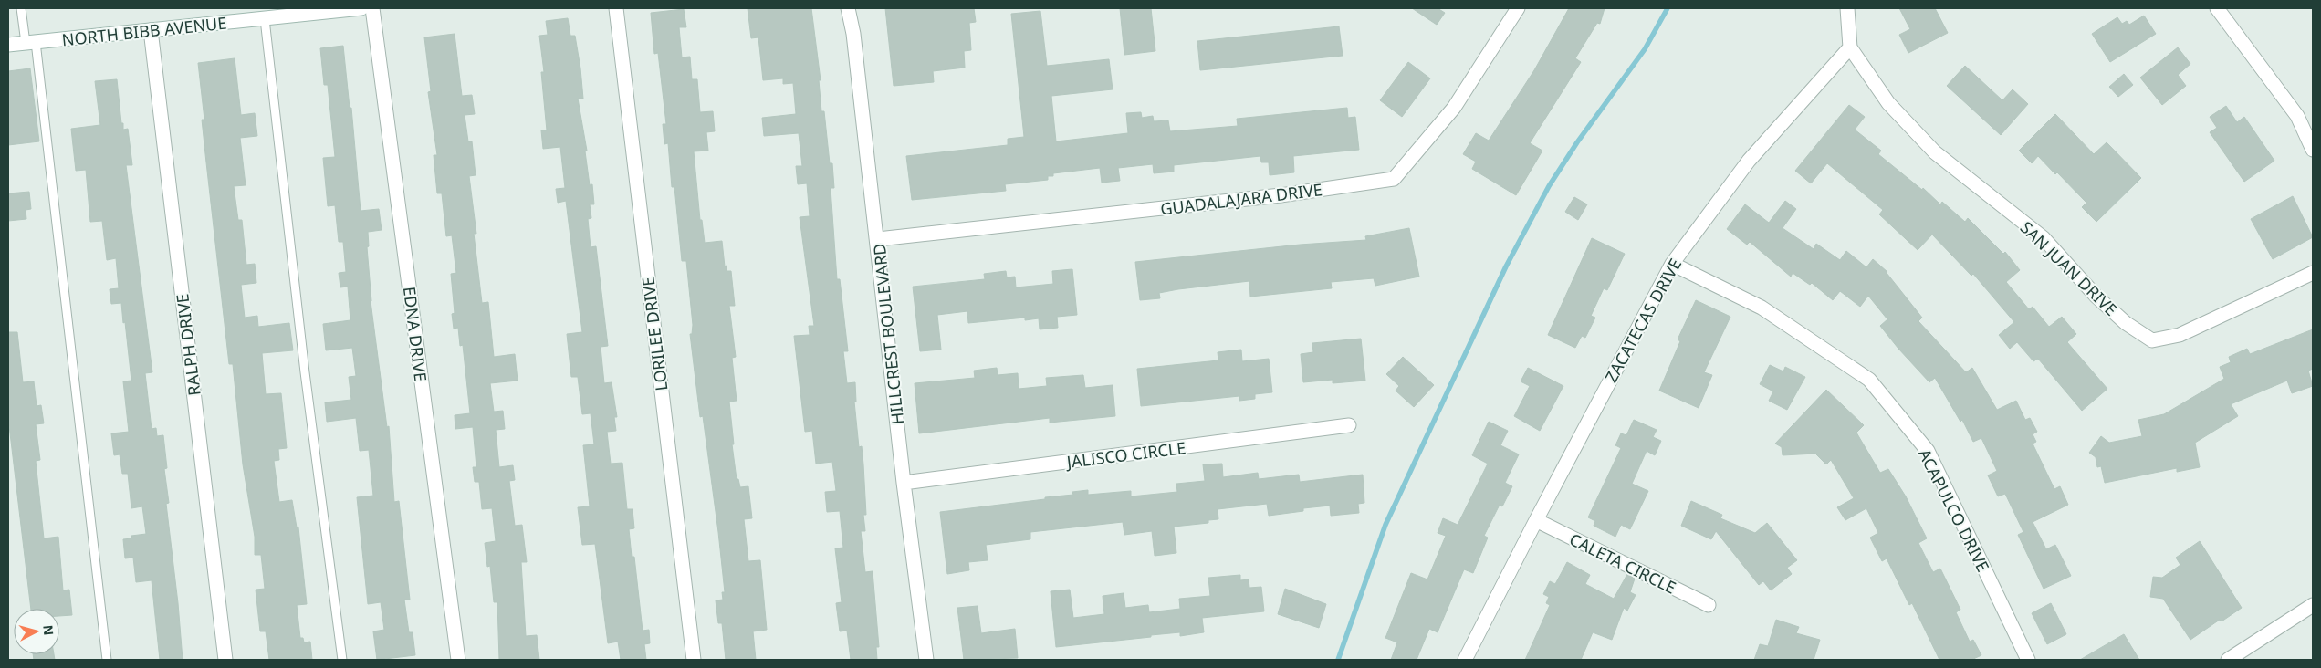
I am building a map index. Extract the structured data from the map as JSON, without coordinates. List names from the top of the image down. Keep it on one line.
{"streets":{"street":["NORTH BIBB AVENUE","GUADALAJARA DRIVE","SAN JUAN DRIVE","ZACATECAS DRIVE","EDNA DRIVE","LORILEE DRIVE","HILLCREST BOULEVARD","RALPH DRIVE","JALISCO CIRCLE","ACAPULCO DRIVE","CALETA CIRCLE"]},"crossings":[["NORTH BIBB AVENUE","RALPH DRIVE"],["GUADALAJARA DRIVE","HILLCREST BOULEVARD"],["SAN JUAN DRIVE","ZACATECAS DRIVE"],["ZACATECAS DRIVE","ACAPULCO DRIVE"],["ZACATECAS DRIVE","CALETA CIRCLE"],["HILLCREST BOULEVARD","JALISCO CIRCLE"]],"north":"right"}
